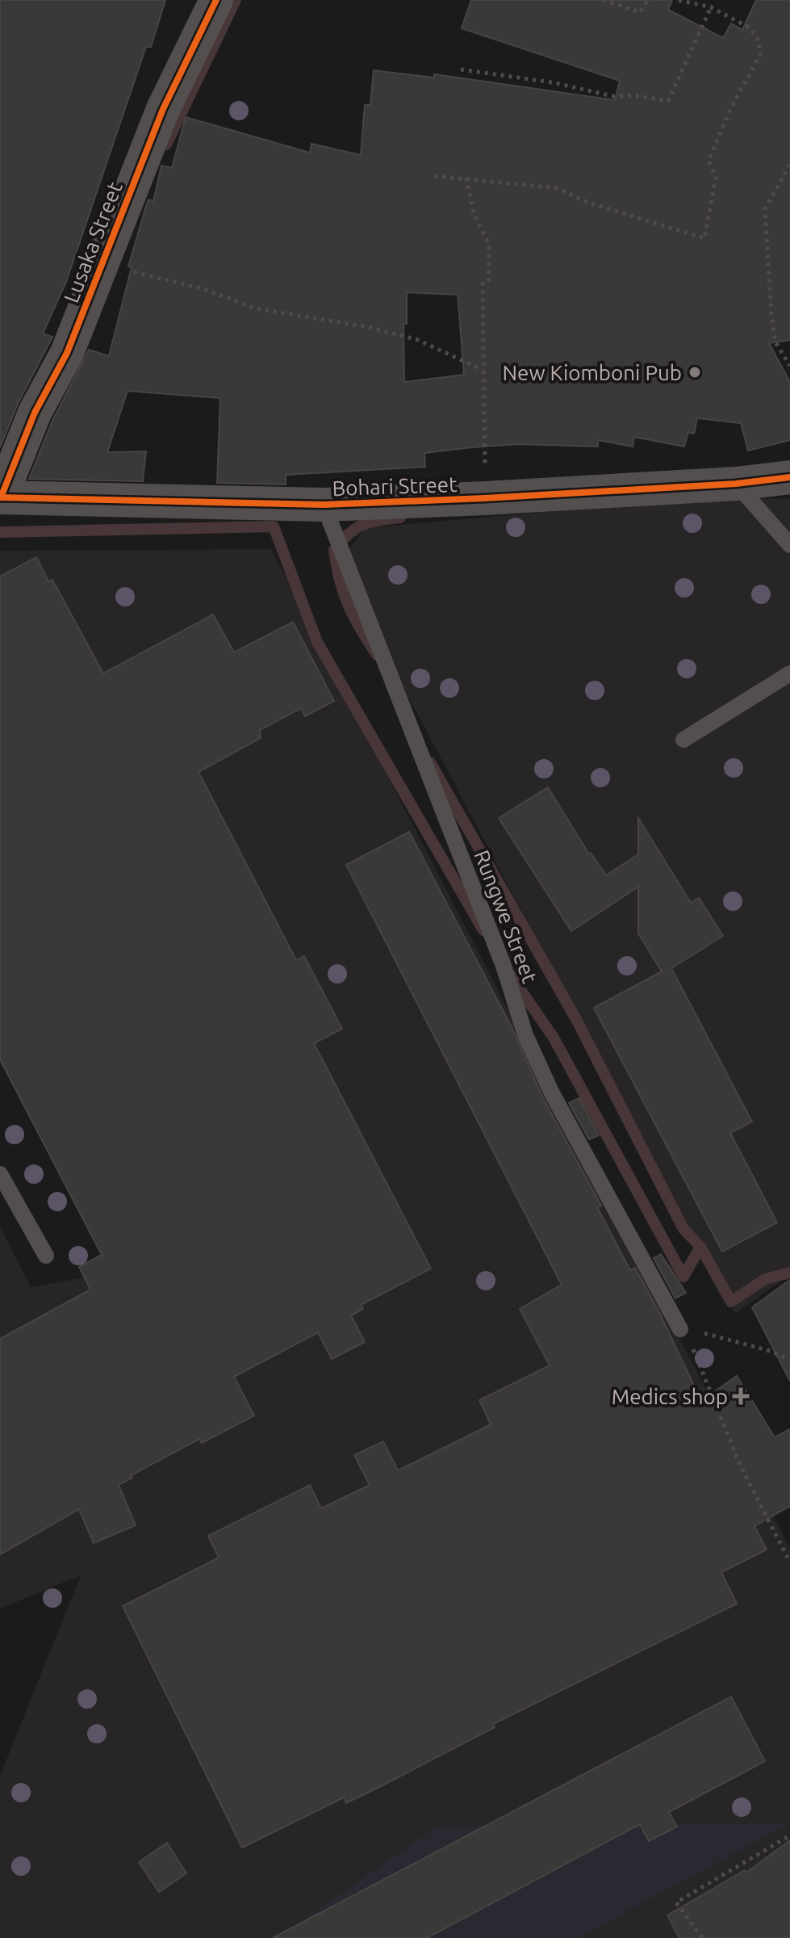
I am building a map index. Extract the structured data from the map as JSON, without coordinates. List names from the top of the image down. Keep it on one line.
{"streets":{"street":["Lusaka Street","Bohari Street"],"lane":["Rungwe Street"]},"crossings":[["Lusaka Street","Bohari Street"],["Bohari Street","Rungwe Street"]],"places":{"other":["New Kiomboni Pub"],"health":["Medics shop"]}}
